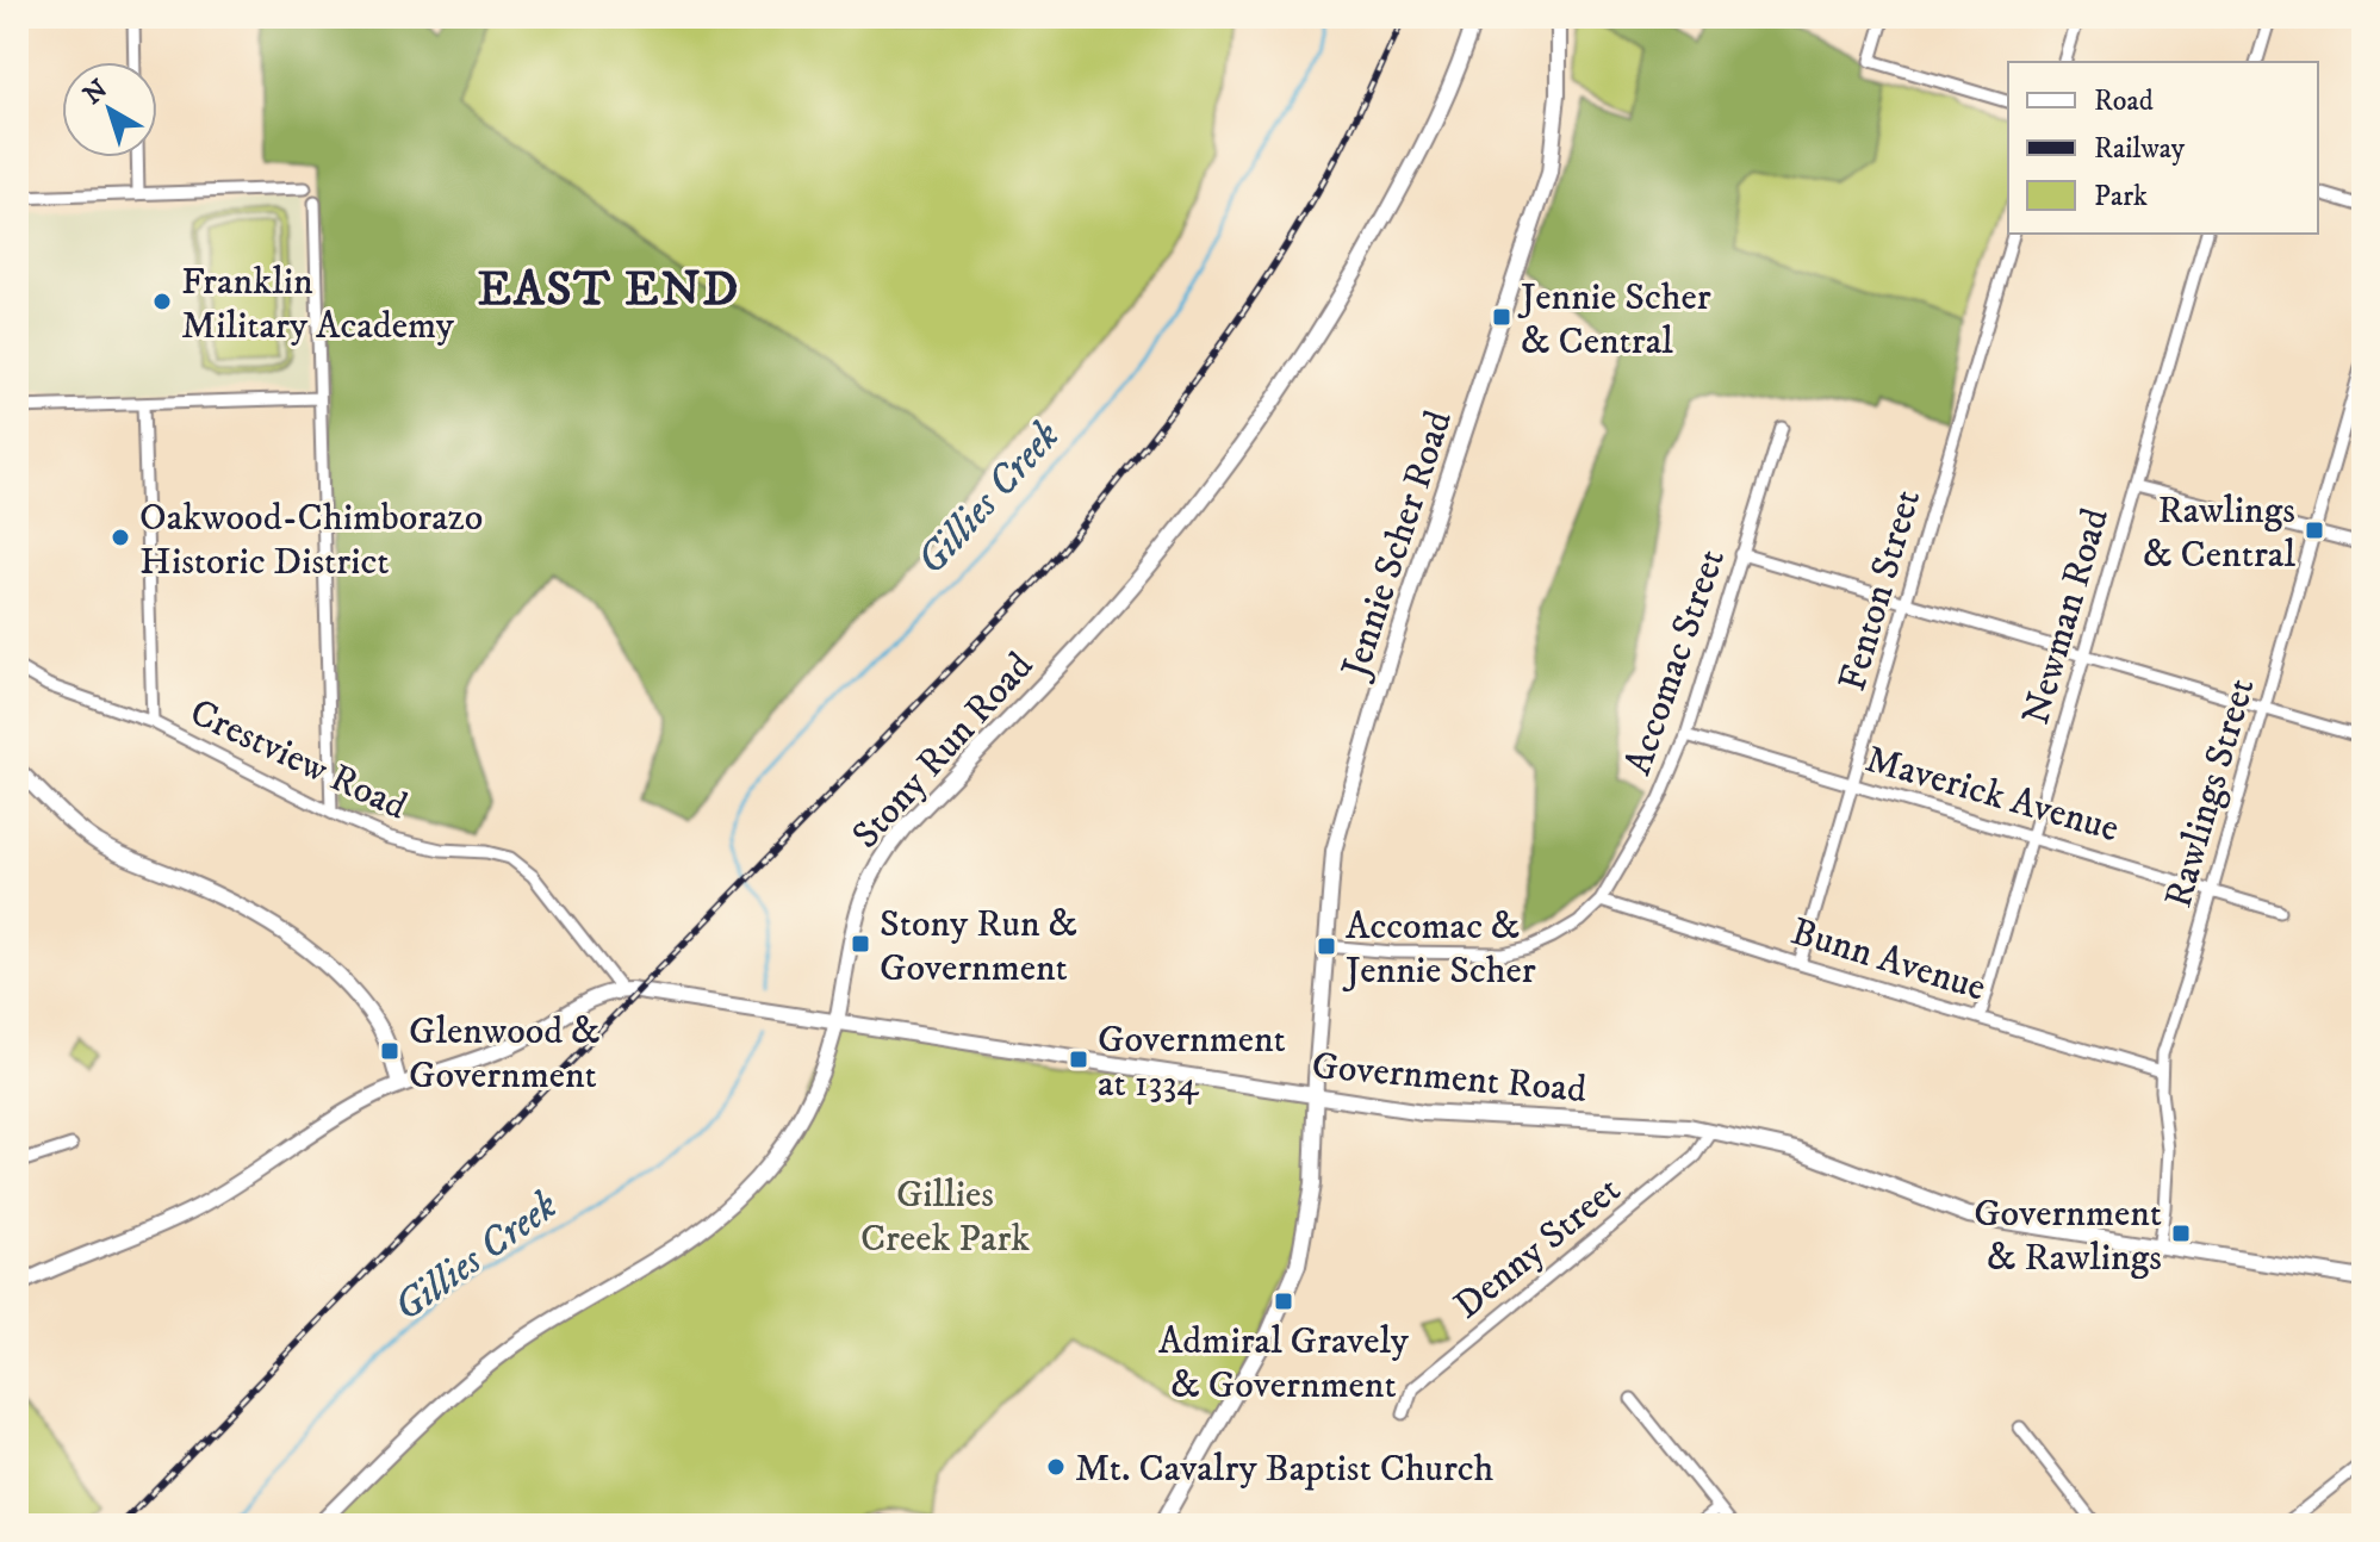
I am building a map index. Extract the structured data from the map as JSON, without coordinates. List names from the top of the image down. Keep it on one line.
{"streets":{"street":["Jennie Scher Road","Fenton Street","Newman Road","Accomac Street","Stony Run Road","Crestview Road","Maverick Avenue","Rawlings Street","Bunn Avenue","Government Road","Denny Street"]},"crossings":[["Jennie Scher Road","Accomac Street"],["Jennie Scher Road","Government Road"],["Fenton Street","Maverick Avenue"],["Fenton Street","Bunn Avenue"],["Newman Road","Maverick Avenue"],["Newman Road","Bunn Avenue"],["Accomac Street","Maverick Avenue"],["Accomac Street","Bunn Avenue"],["Stony Run Road","Government Road"],["Crestview Road","Government Road"],["Maverick Avenue","Rawlings Street"],["Rawlings Street","Bunn Avenue"],["Rawlings Street","Government Road"],["Government Road","Denny Street"]],"districts":["EAST END"],"water":["Gillies Creek"],"parks":["Gillies Creek Park"],"places":{"other":["Franklin Military Academy","Oakwood-Chimborazo Historic District","Mt. Cavalry Baptist Church"],"transit":["Jennie Scher & Central","Rawlings & Central","Stony Run & Government","Accomac & Jennie Scher","Glenwood & Government","Government at 1334","Government & Rawlings","Admiral Gravely & Government"]},"legend":["Road","Railway","Park"],"north":"top left"}
